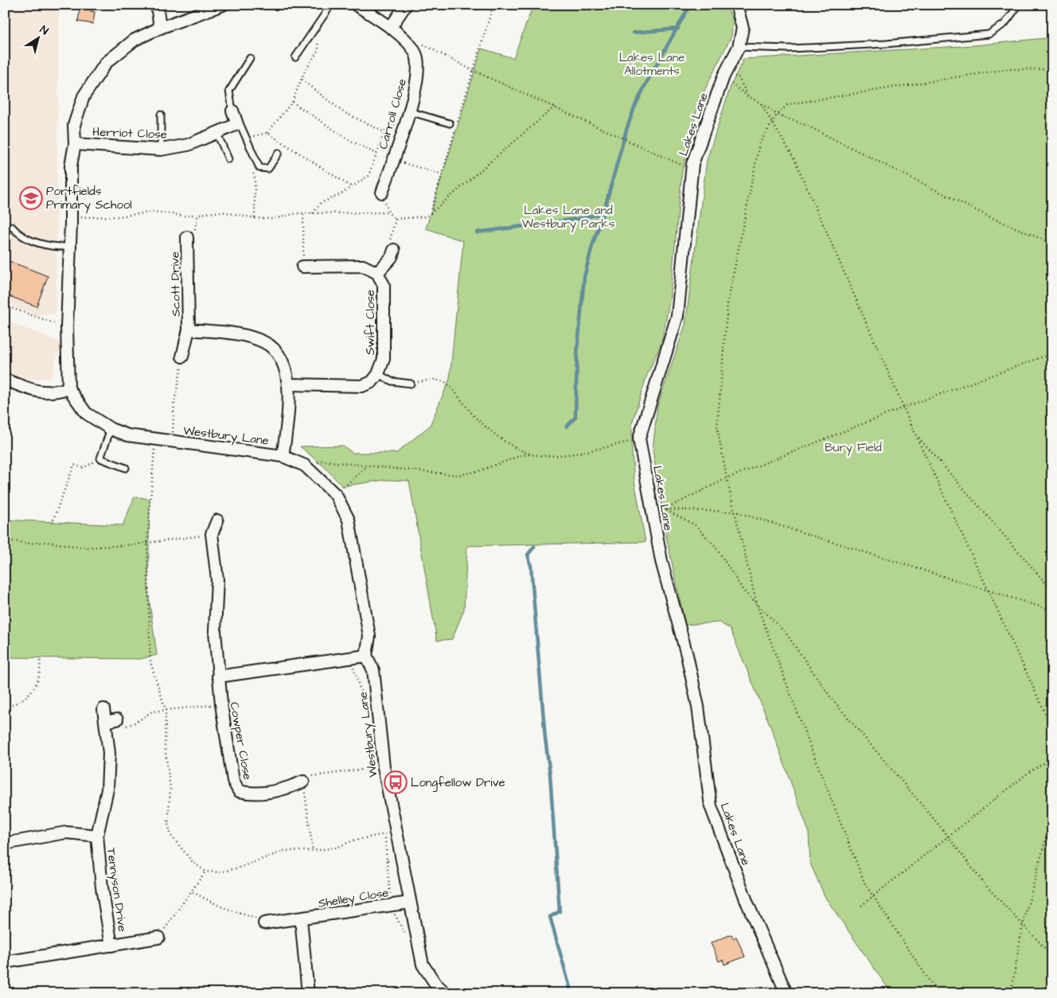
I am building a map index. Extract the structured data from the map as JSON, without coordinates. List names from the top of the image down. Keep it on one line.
{"streets":{"street":["Carroll Close","Lakes Lane","Herriot Close","Scott Drive","Swift Close","Westbury Lane","Cowper Close","Tennyson Drive","Shelley Close"]},"crossings":[["Scott Drive","Westbury Lane"],["Westbury Lane","Shelley Close"]],"parks":["Lakes Lane Allotments","Lakes Lane and Westbury Parks","Bury Field"],"places":{"school or university":["Portfields Primary School"],"bus stop":["Longfellow Drive"]},"north":"top right"}
